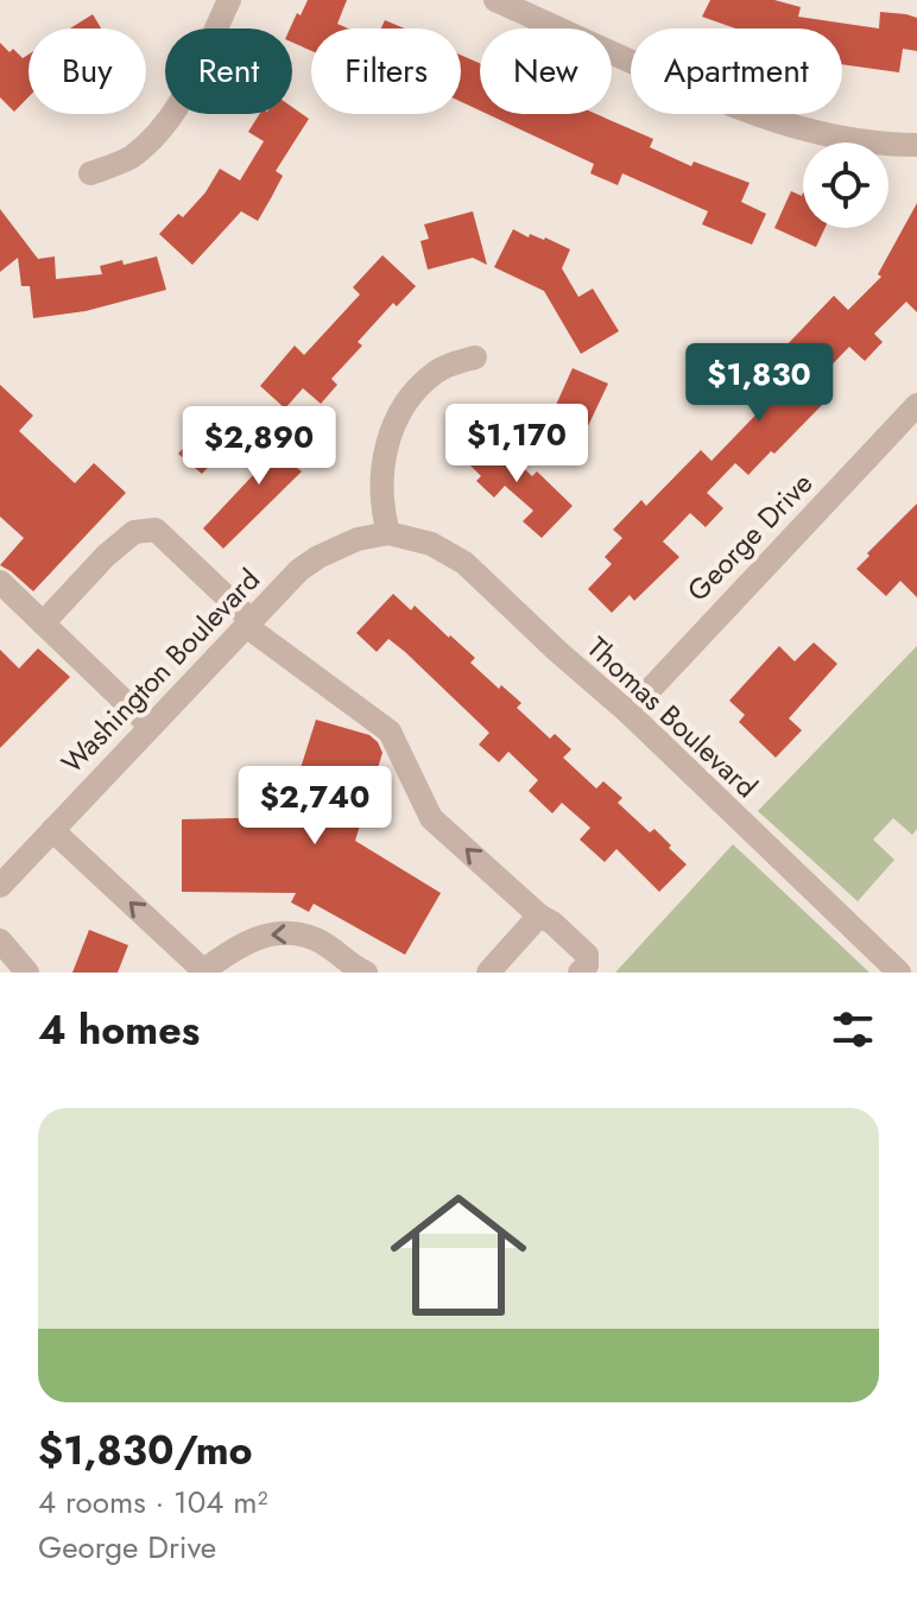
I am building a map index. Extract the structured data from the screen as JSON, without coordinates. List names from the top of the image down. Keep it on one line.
{"streets":{"street":["George Drive","Washington Boulevard","Thomas Boulevard"]},"crossings":[["George Drive","Thomas Boulevard"],["Washington Boulevard","Thomas Boulevard"]],"page":{"chip":["Buy","Rent","Filters","New","Apartment"],"price":["$1,830","$1,170","$2,890","$2,740"],"heading":"4 homes","list":[{"name":"$1,830/mo","note":"4 rooms · 104 m² · George Drive"}]}}
